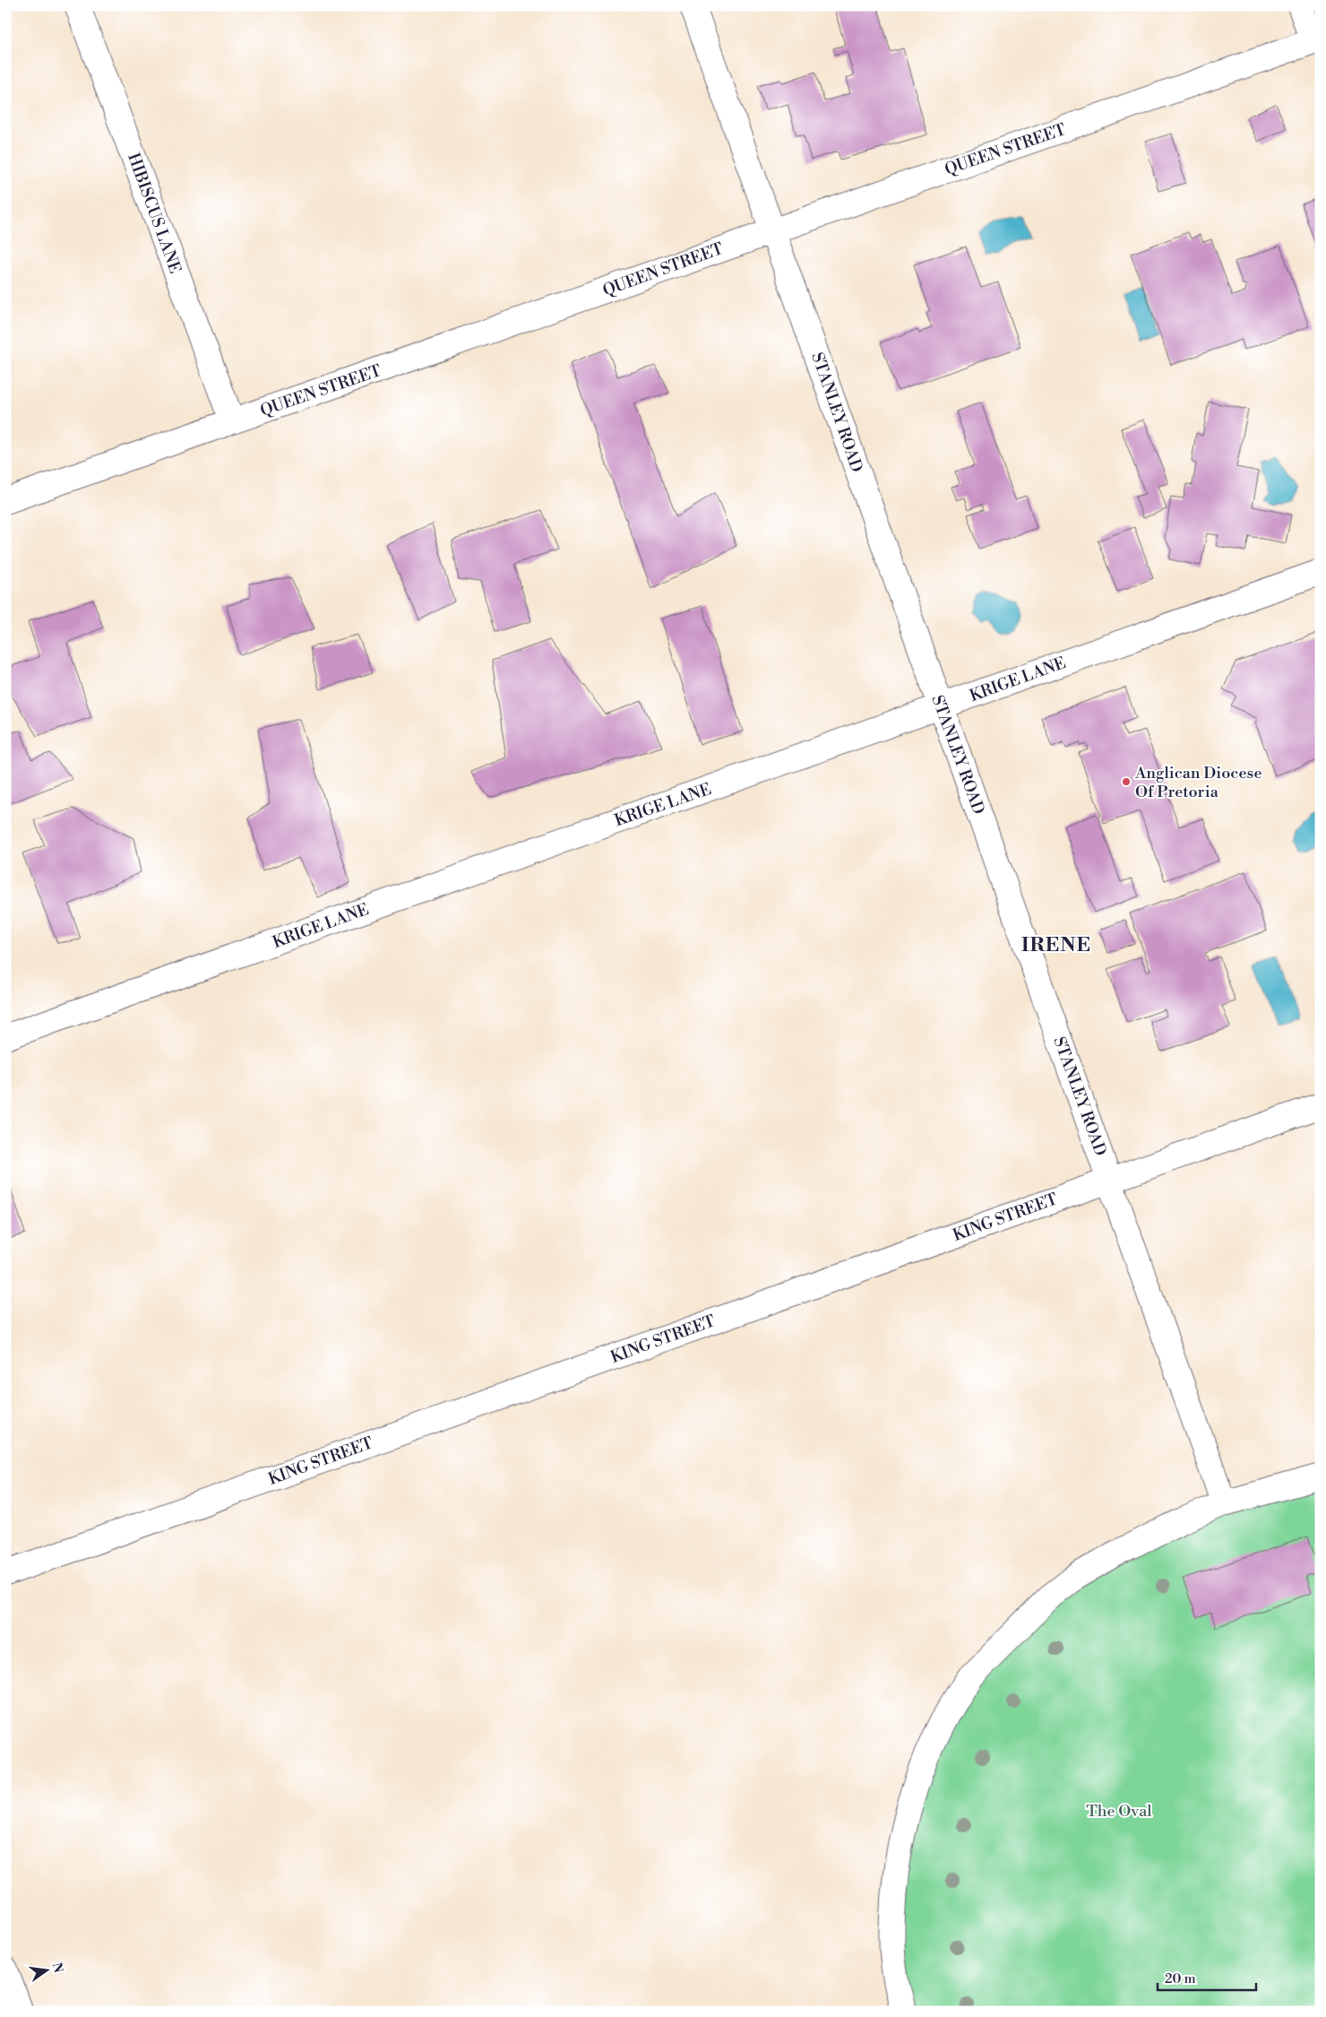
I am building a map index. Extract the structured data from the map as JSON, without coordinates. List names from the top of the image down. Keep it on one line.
{"streets":{"street":["QUEEN STREET","HIBISCUS LANE","STANLEY ROAD","KRIGE LANE","KING STREET"]},"crossings":[["QUEEN STREET","HIBISCUS LANE"],["QUEEN STREET","STANLEY ROAD"],["STANLEY ROAD","KRIGE LANE"],["STANLEY ROAD","KING STREET"]],"districts":["IRENE"],"parks":["The Oval"],"places":["Anglican Diocese Of Pretoria"],"scale_bar":"20 m","north":"right"}
